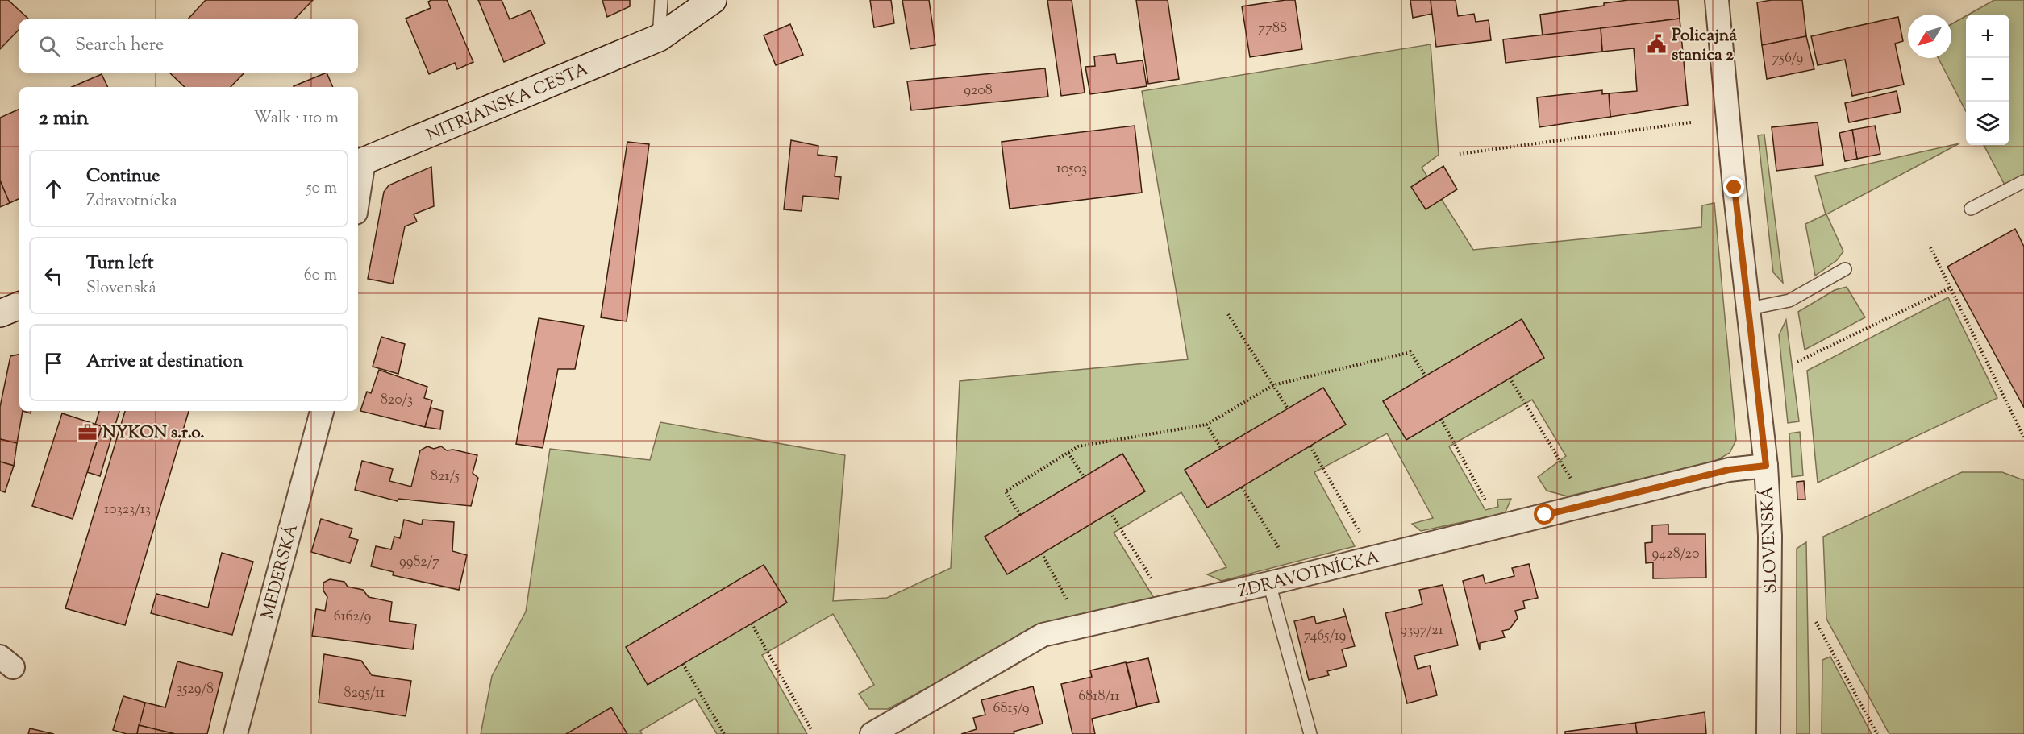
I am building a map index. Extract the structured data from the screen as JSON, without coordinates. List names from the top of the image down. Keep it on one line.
{"streets":{"main road":["NITRIANSKA CESTA"],"street":["SLOVENSKÁ","MEDERSKÁ","ZDRAVOTNÍCKA"]},"crossings":[["SLOVENSKÁ","ZDRAVOTNÍCKA"]],"places":{"public building":["Policajná stanica 2"],"office":["NYKON s.r.o."]},"house_numbers":["7788","756/9","9208","10503","820/3","821/5","10323/13","9428/20","9982/7","6162/9","9397/21","7465/19","3529/8","8295/11","6818/11","6815/9"],"north":"bottom left","page":{"map_buttons":["+","−"],"search":"Search here","heading":["2 min","Walk · 110 m"],"list":[["Continue","Zdravotnícka","50 m"],["Turn left","Slovenská","60 m"],"Arrive at destination"]}}
